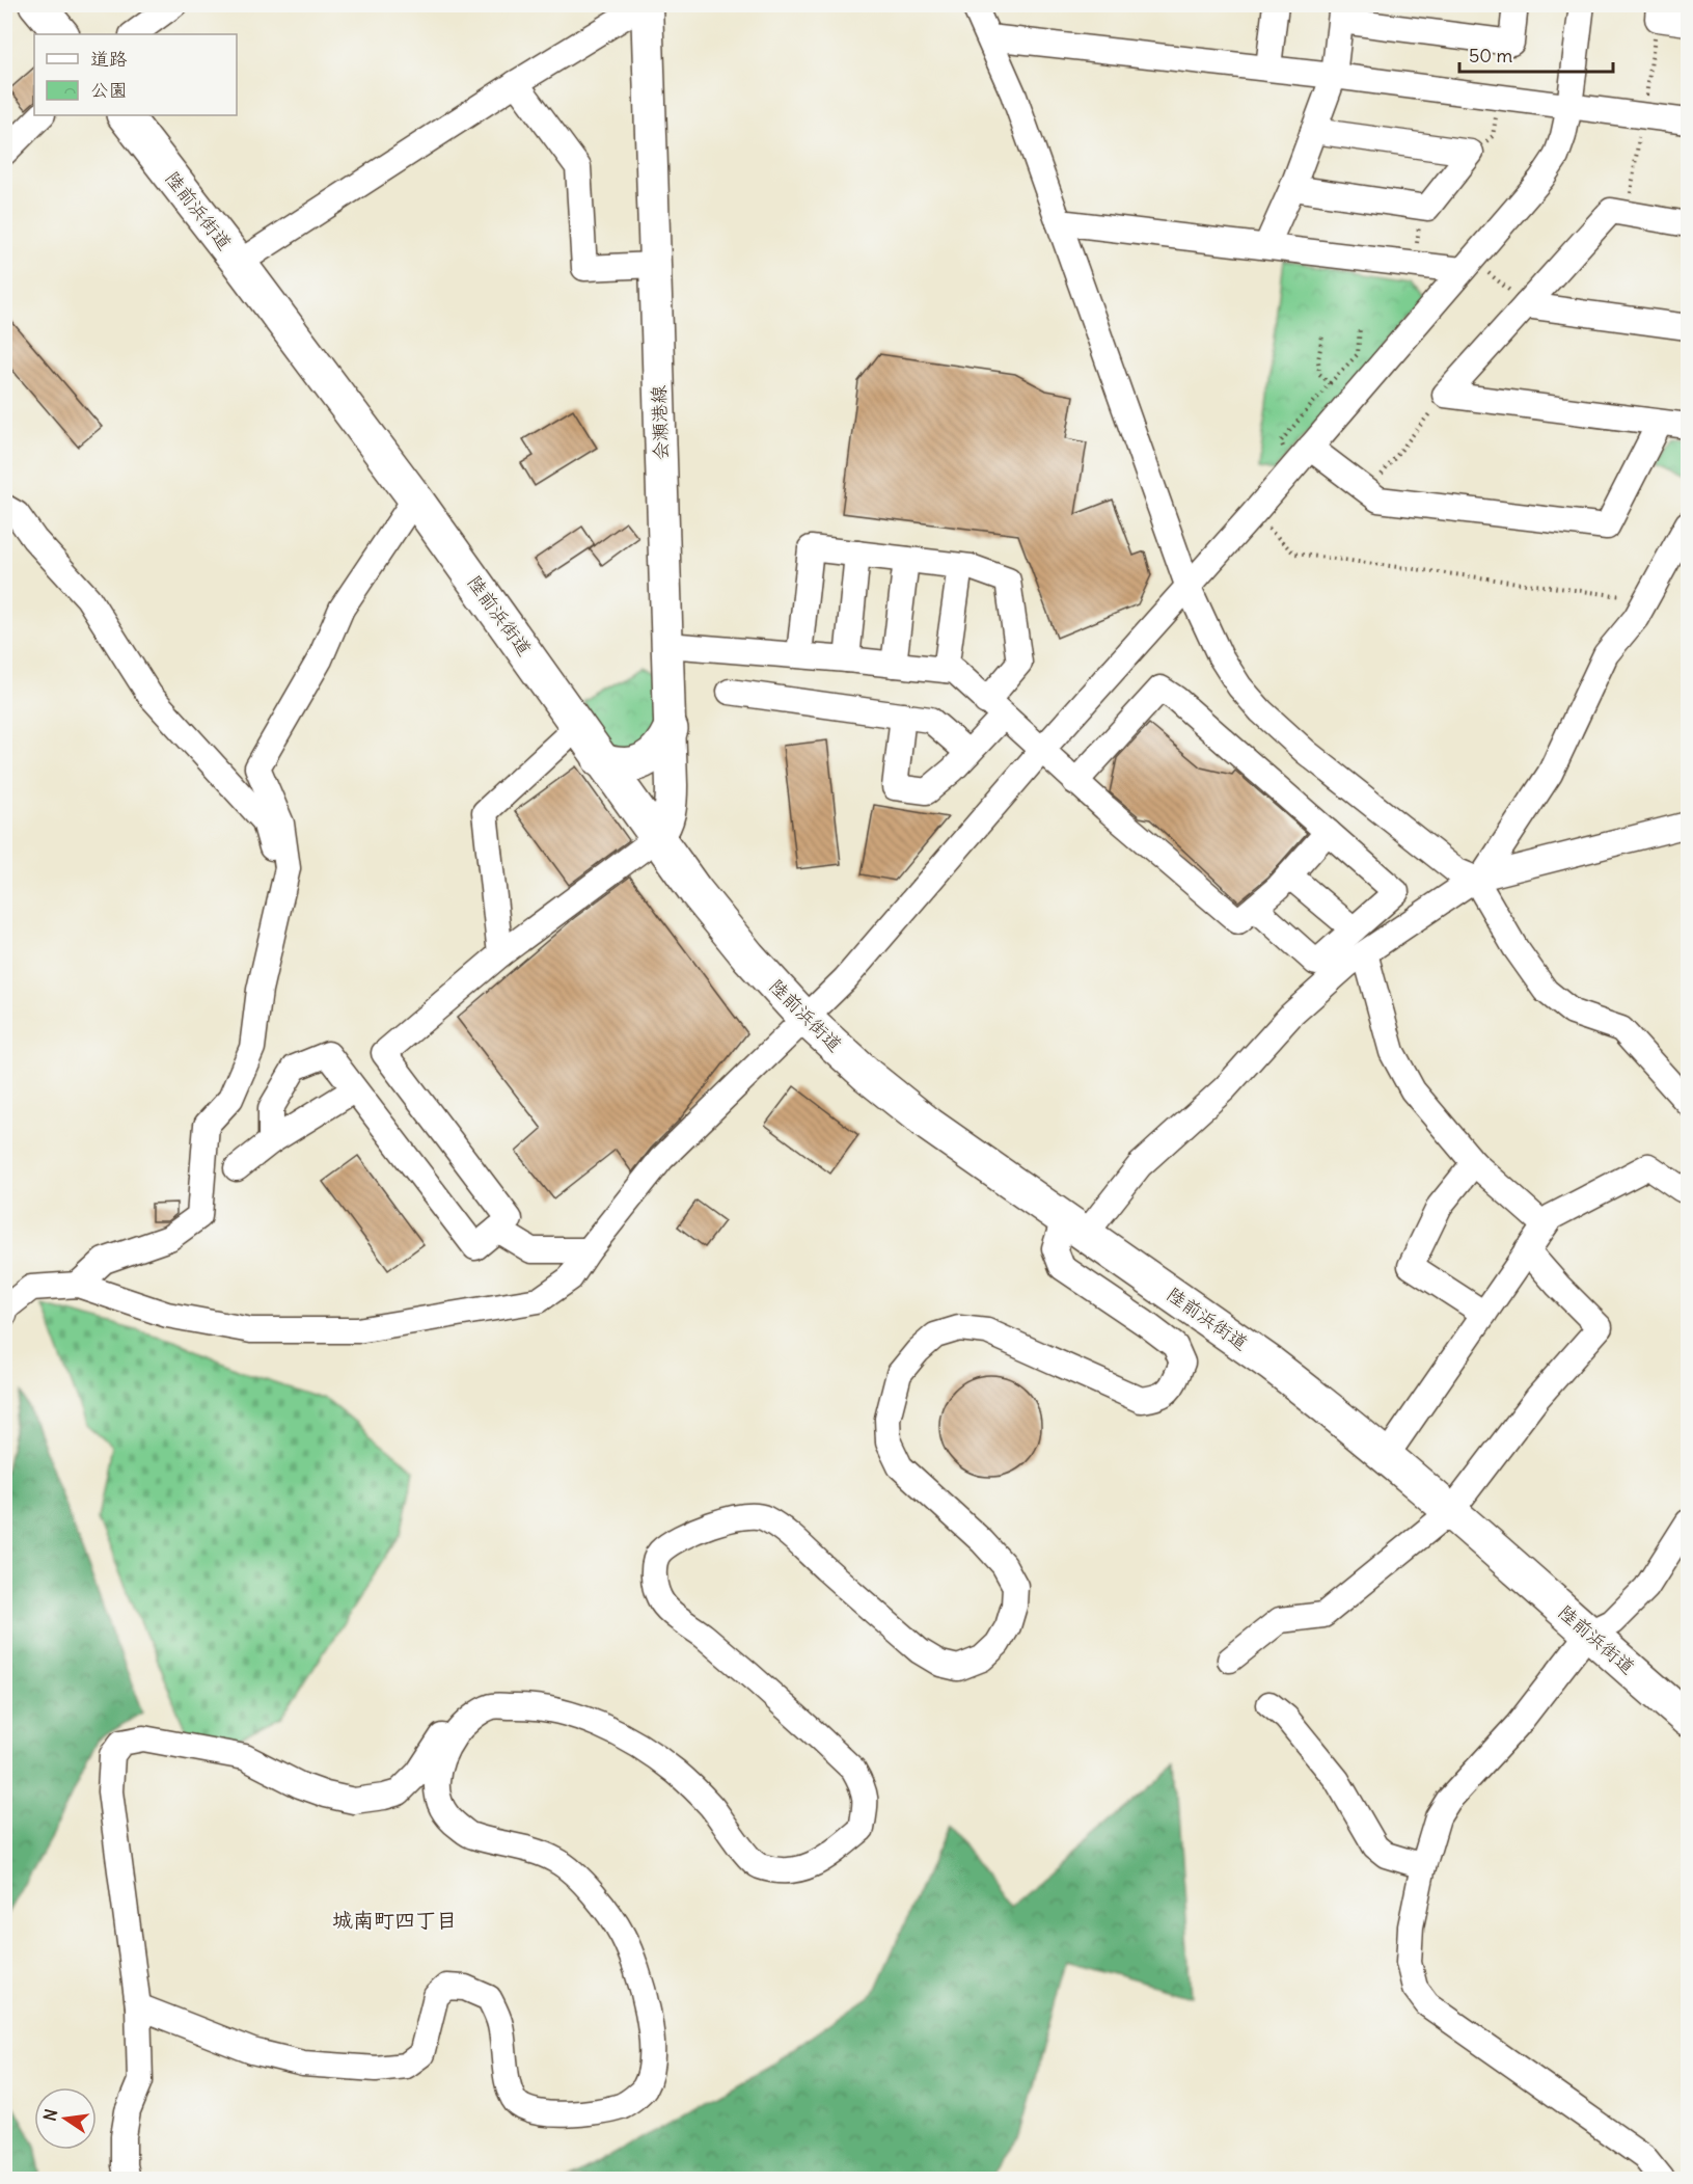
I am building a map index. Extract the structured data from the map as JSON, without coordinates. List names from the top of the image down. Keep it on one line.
{"streets":{"highway":["陸前浜街道"],"main road":["会瀬港線"]},"crossings":[["陸前浜街道","会瀬港線"]],"districts":["城南町四丁目"],"legend":["道路","公園"],"scale_bar":"50 m","north":"left"}
